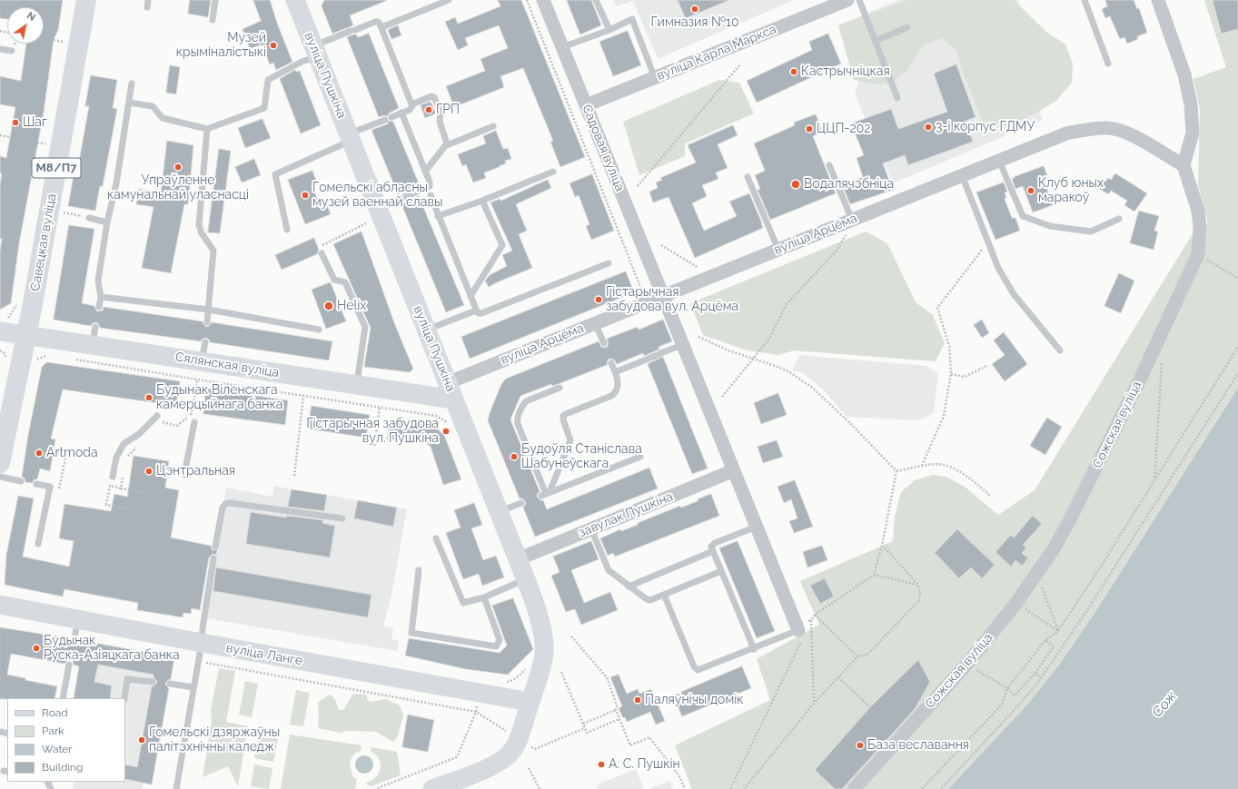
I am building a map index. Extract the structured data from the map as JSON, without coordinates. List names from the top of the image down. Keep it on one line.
{"streets":{"main road":["М8/П7","Савецкая вуліца"],"street":["вуліца Карла Маркса","вуліца Пушкіна","Садовая вуліца","вуліца Арцёма","Сялянская вуліца","Сожская вуліца","завулак Пушкіна","вуліца Ланге"]},"crossings":[["вуліца Карла Маркса","Садовая вуліца"],["вуліца Пушкіна","вуліца Арцёма"],["вуліца Пушкіна","Сялянская вуліца"],["вуліца Пушкіна","завулак Пушкіна"],["вуліца Пушкіна","вуліца Ланге"],["Садовая вуліца","вуліца Арцёма"],["вуліца Арцёма","Сялянская вуліца"],["вуліца Арцёма","Сожская вуліца"],["Савецкая вуліца","Сялянская вуліца"]],"water":["Сож"],"places":["Гимназия №10","Музей крыміналістыкі","Кастрычніцкая","ГРП","Шаг","3-і корпус ГДМУ","ЦЦП-202","Упраўленне камунальнай уласнасці","Водалячэбніца","Клуб юных маракоў","Гомельскі абласны музей ваеннай славы","Гістарычная забудова вул. Арцёма","Helix","Будынак Віленскага камерцыйнага банка","Гістарычная забудова вул. Пушкіна","Artmoda","Будоўля Станіслава Шабунеўскага","Цэнтральная","Будынак Руска-Азіяцкага банка","Паляўнічы домік","Гомельскі дзяржаўны палітэхнічны каледж","База веславання","А. С. Пушкін"],"legend":["Road","Park","Water","Building"],"north":"top right"}
